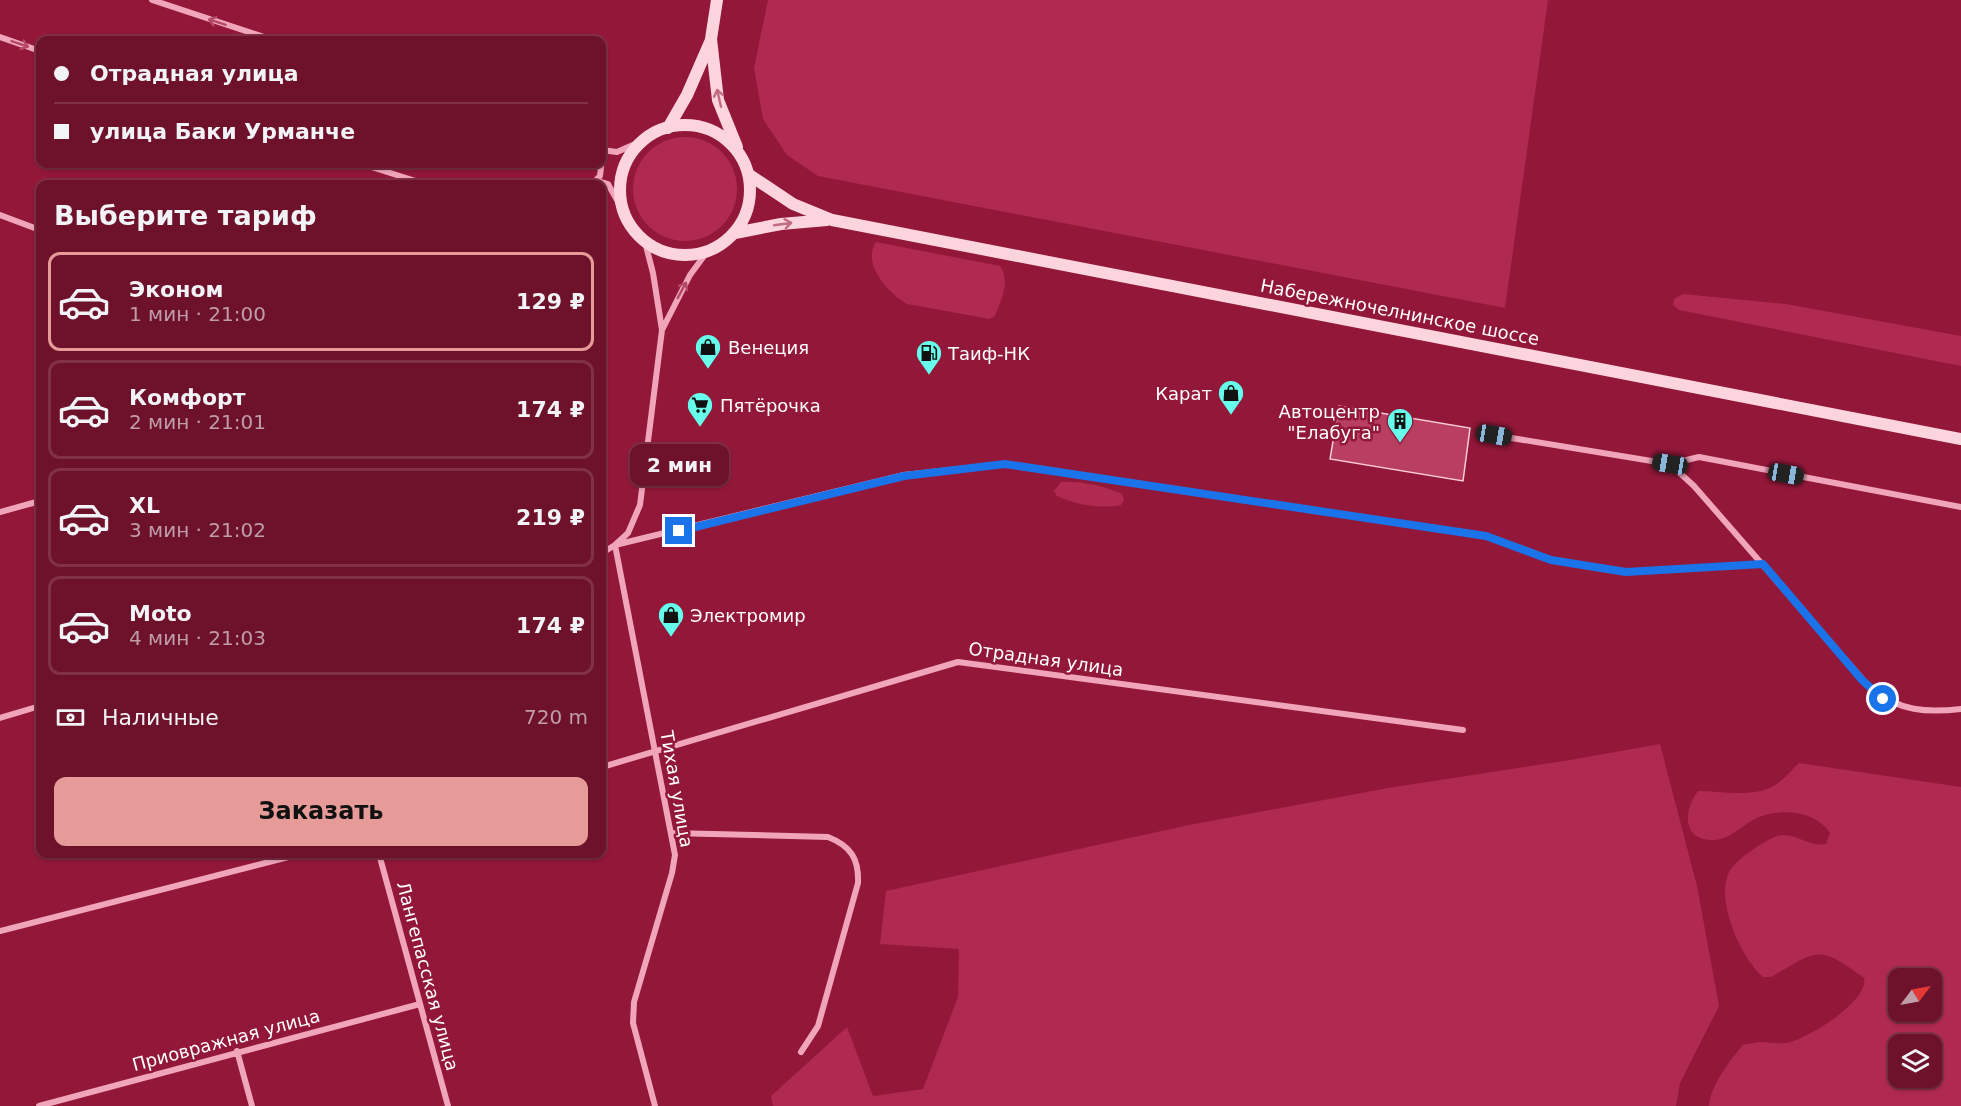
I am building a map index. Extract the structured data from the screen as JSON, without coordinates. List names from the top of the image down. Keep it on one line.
{"streets":{"main road":["Набережночелнинское шоссе"],"street":["Отрадная улица","Тихая улица","Лангепасская улица","Приовражная улица"]},"crossings":[["Отрадная улица","Тихая улица"],["Лангепасская улица","Приовражная улица"]],"places":{"shop":["Венеция","Карат","Электромир"],"fuel station":["Таиф-НК"],"supermarket":["Пятёрочка"],"building":["Автоцентр \"Елабуга\""]},"north":"top right","page":{"banner":["Отрадная улица","улица Баки Урманче"],"heading":"Выберите тариф","list":[{"name":"Эконом","note":"1 мин · 21:00","value":"129 ₽"},{"name":"Комфорт","note":"2 мин · 21:01","value":"174 ₽"},{"name":"XL","note":"3 мин · 21:02","value":"219 ₽"},{"name":"Moto","note":"4 мин · 21:03","value":"174 ₽"}],"bubble":"2 мин","pay":["Наличные","720 m"],"buttons":"Заказать"}}
